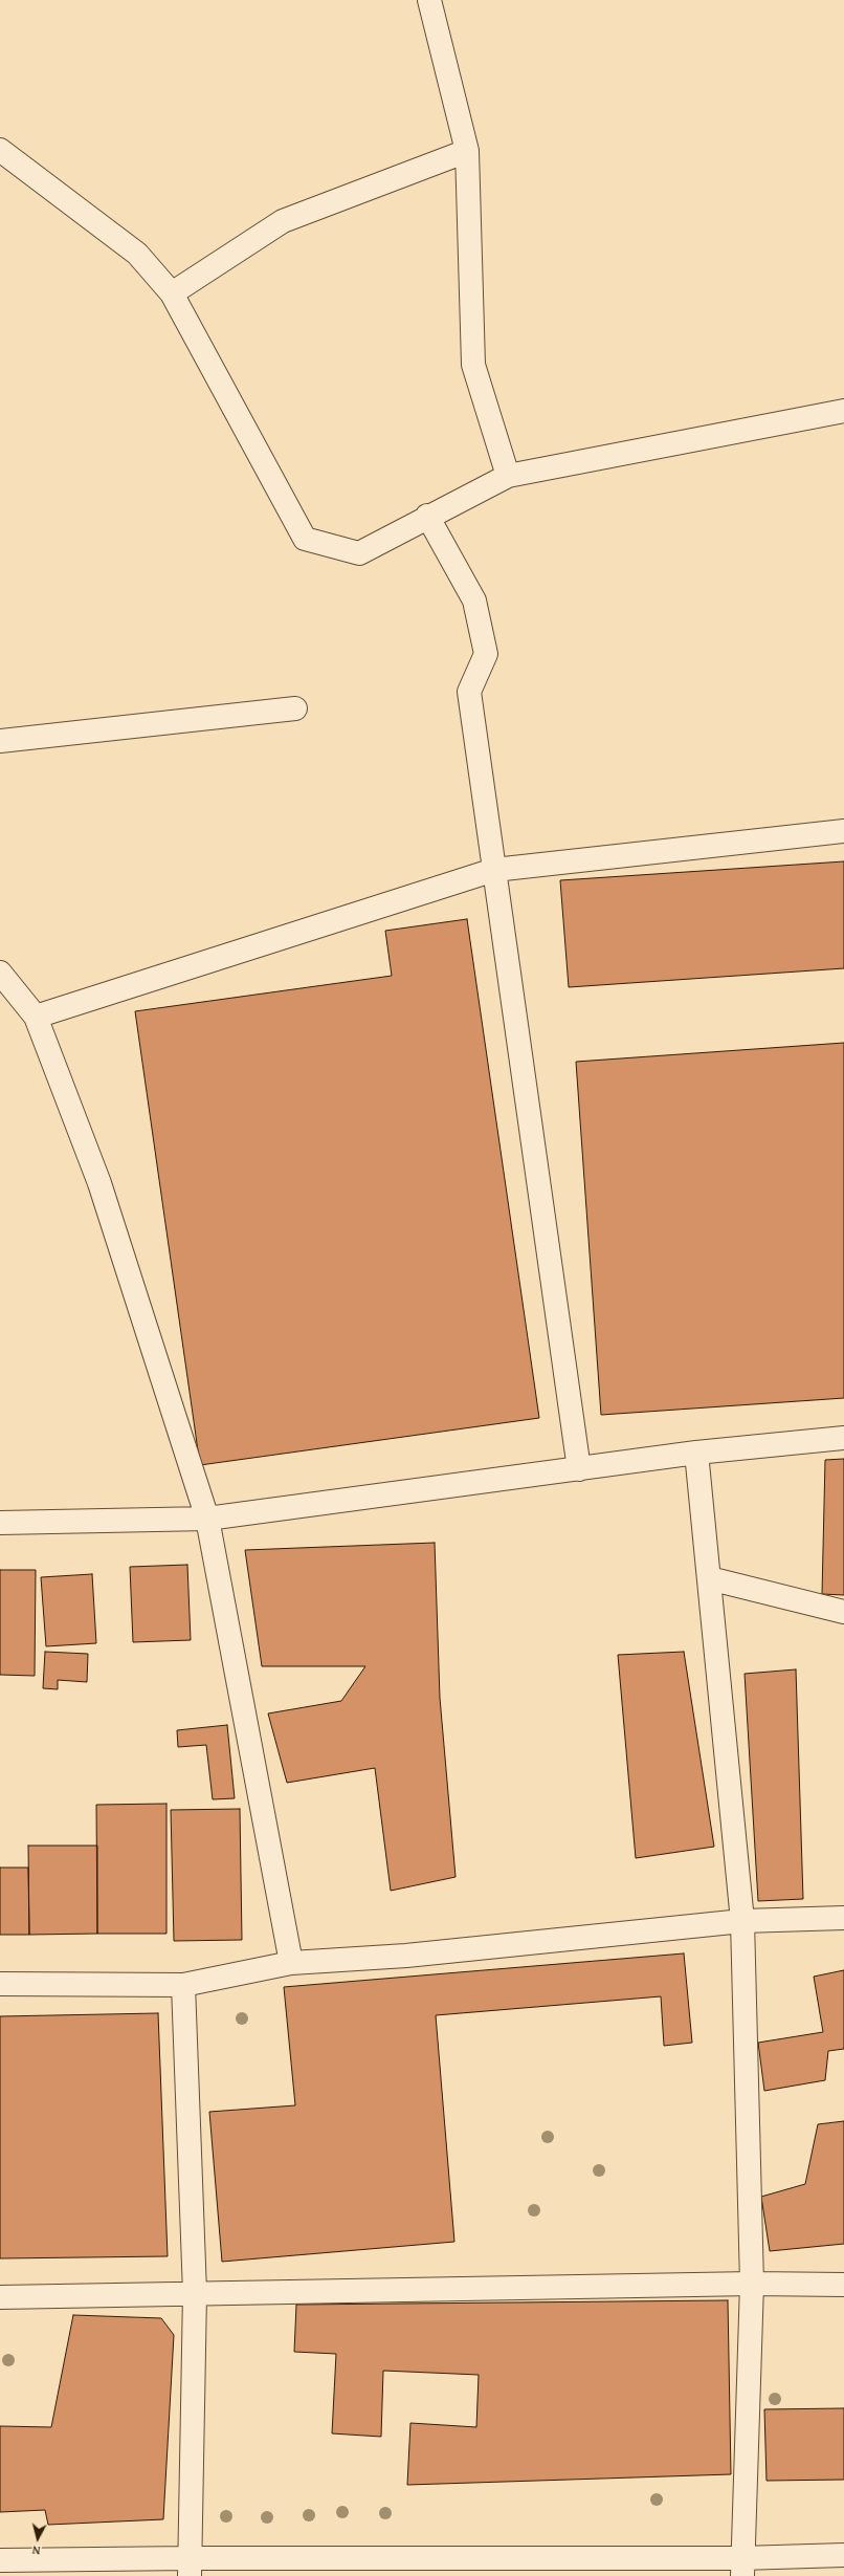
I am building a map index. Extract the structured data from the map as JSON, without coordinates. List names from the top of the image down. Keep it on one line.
{"north":"bottom"}
